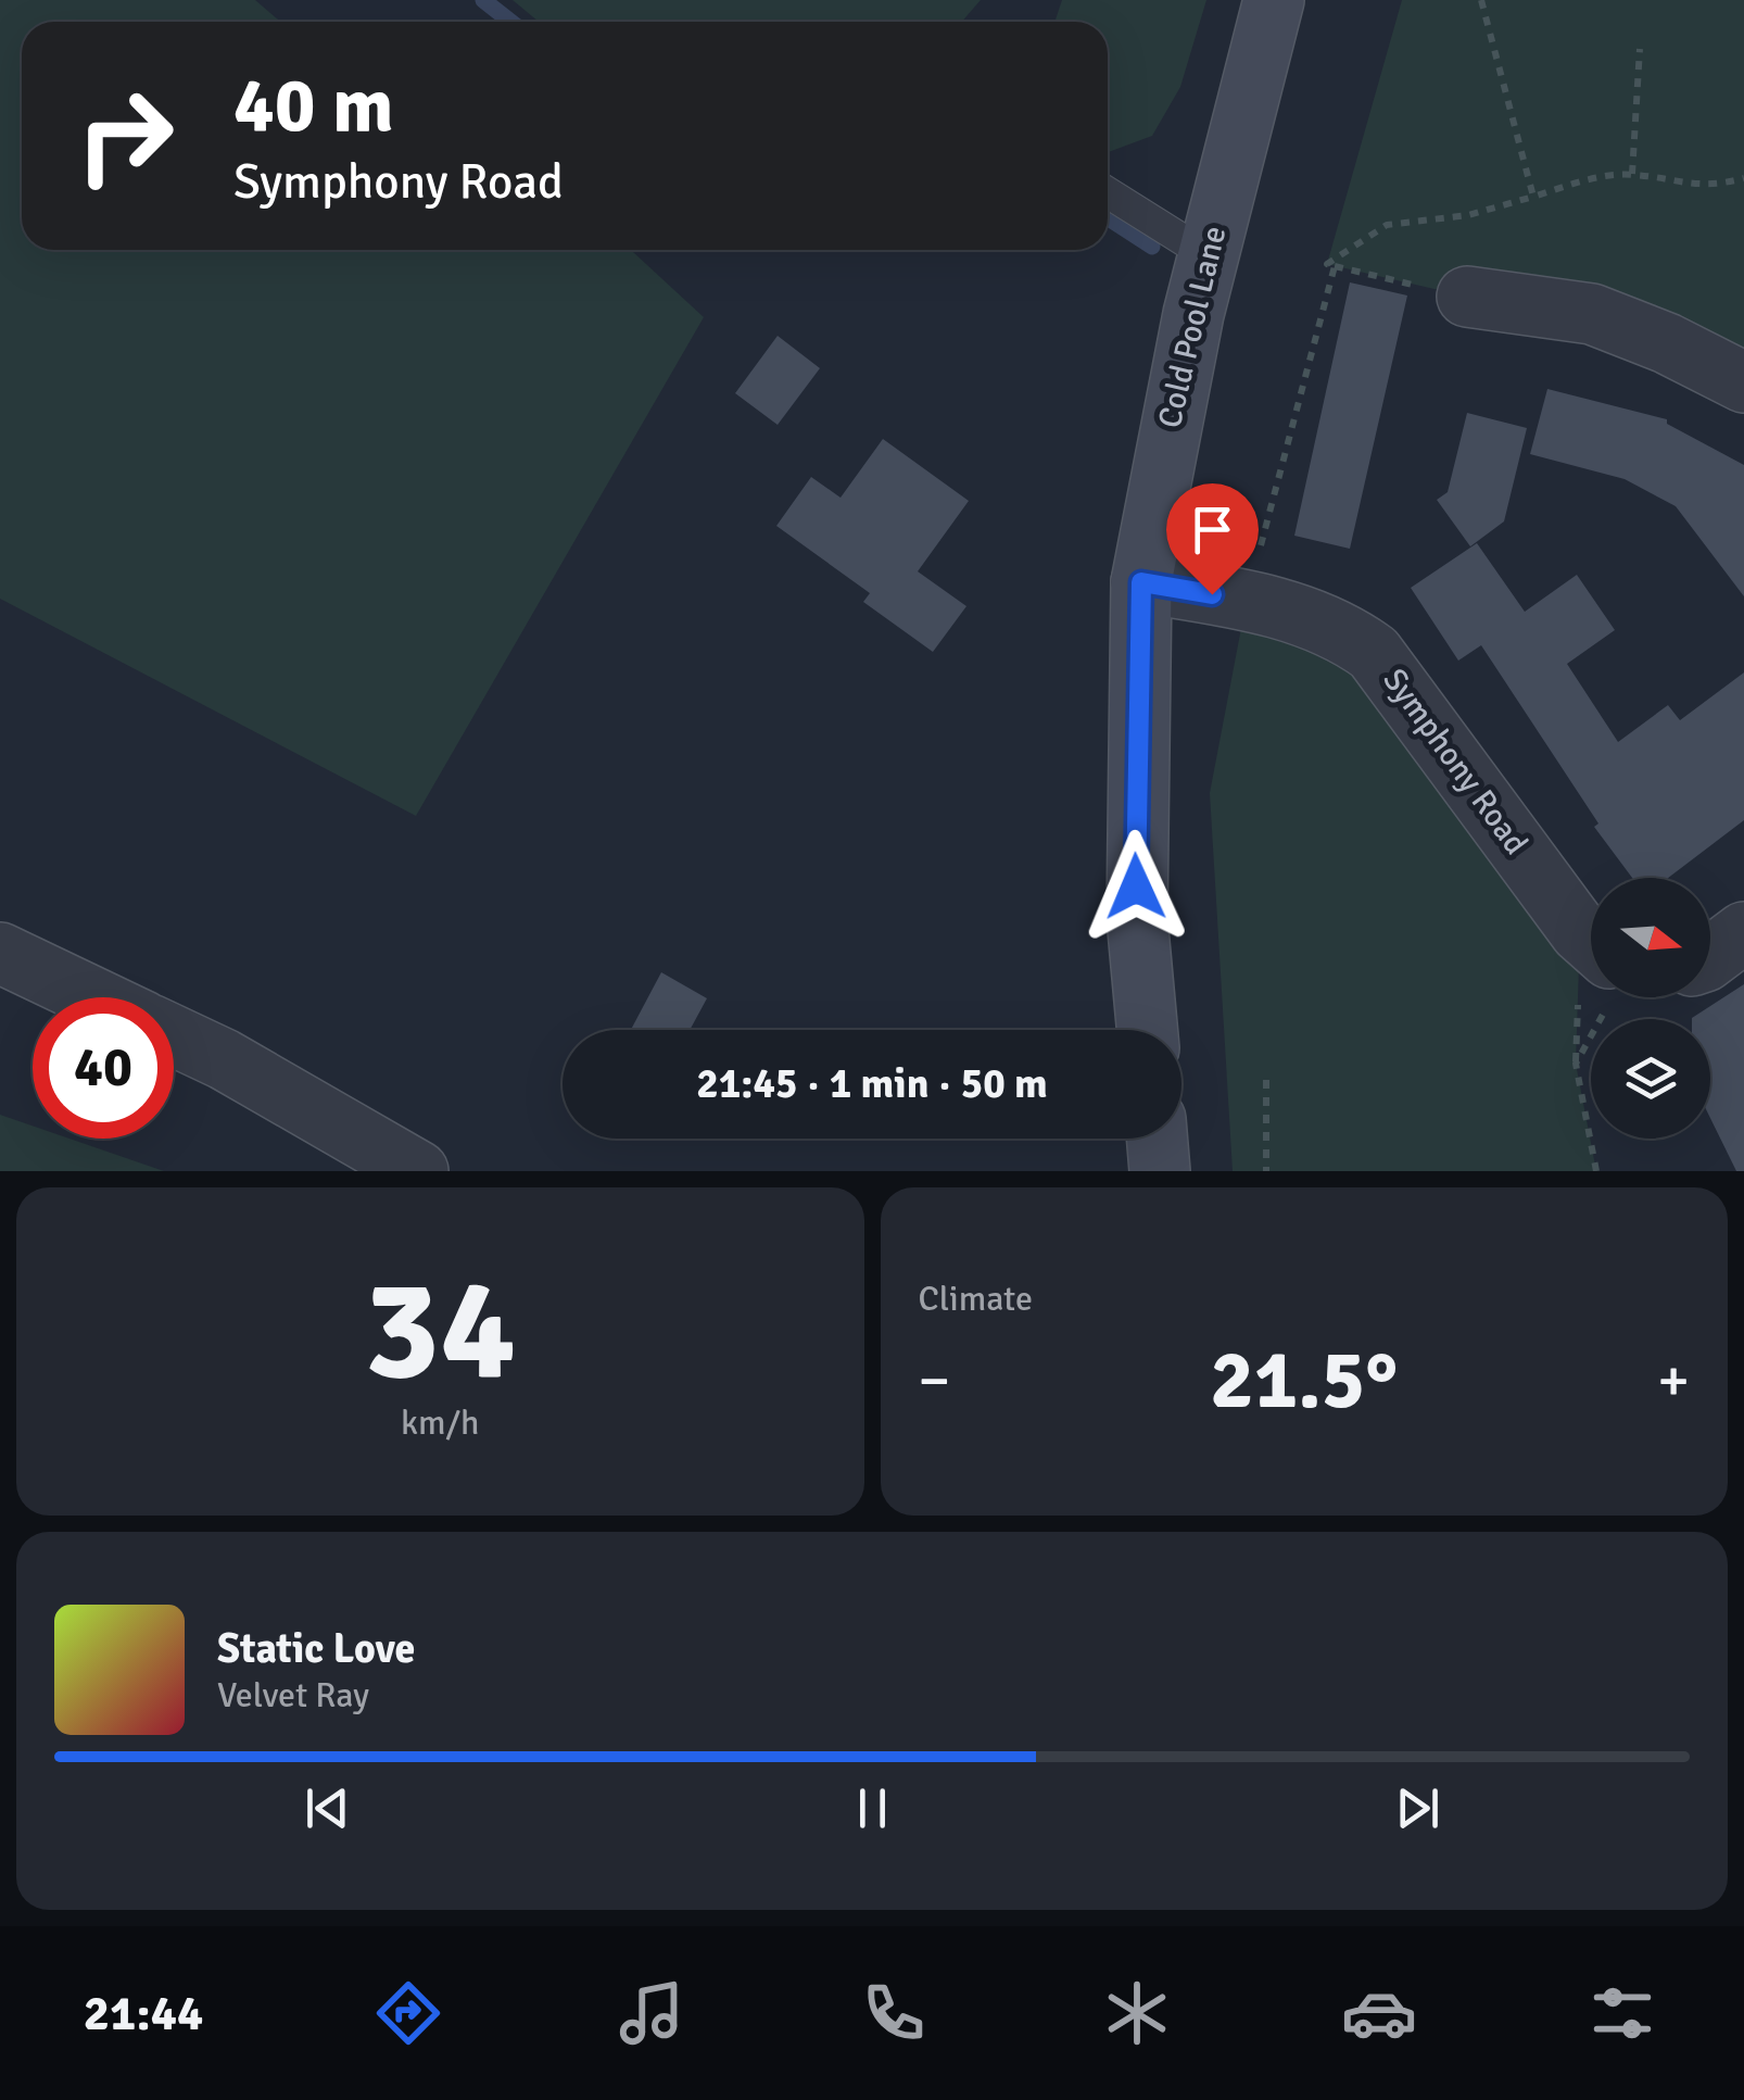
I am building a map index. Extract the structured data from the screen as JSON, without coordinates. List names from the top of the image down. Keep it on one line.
{"streets":{"street":["Cold Pool Lane","Symphony Road"]},"crossings":[["Cold Pool Lane","Symphony Road"]],"north":"right","page":{"turn":["40 m","Symphony Road"],"limit":"40","trip":"21:45 · 1 min · 50 m","tile":[["34","km/h"],"Climate"],"heat":["−","21.5°","+"],"song":["Static Love","Velvet Ray"],"tabs":"21:44"}}
